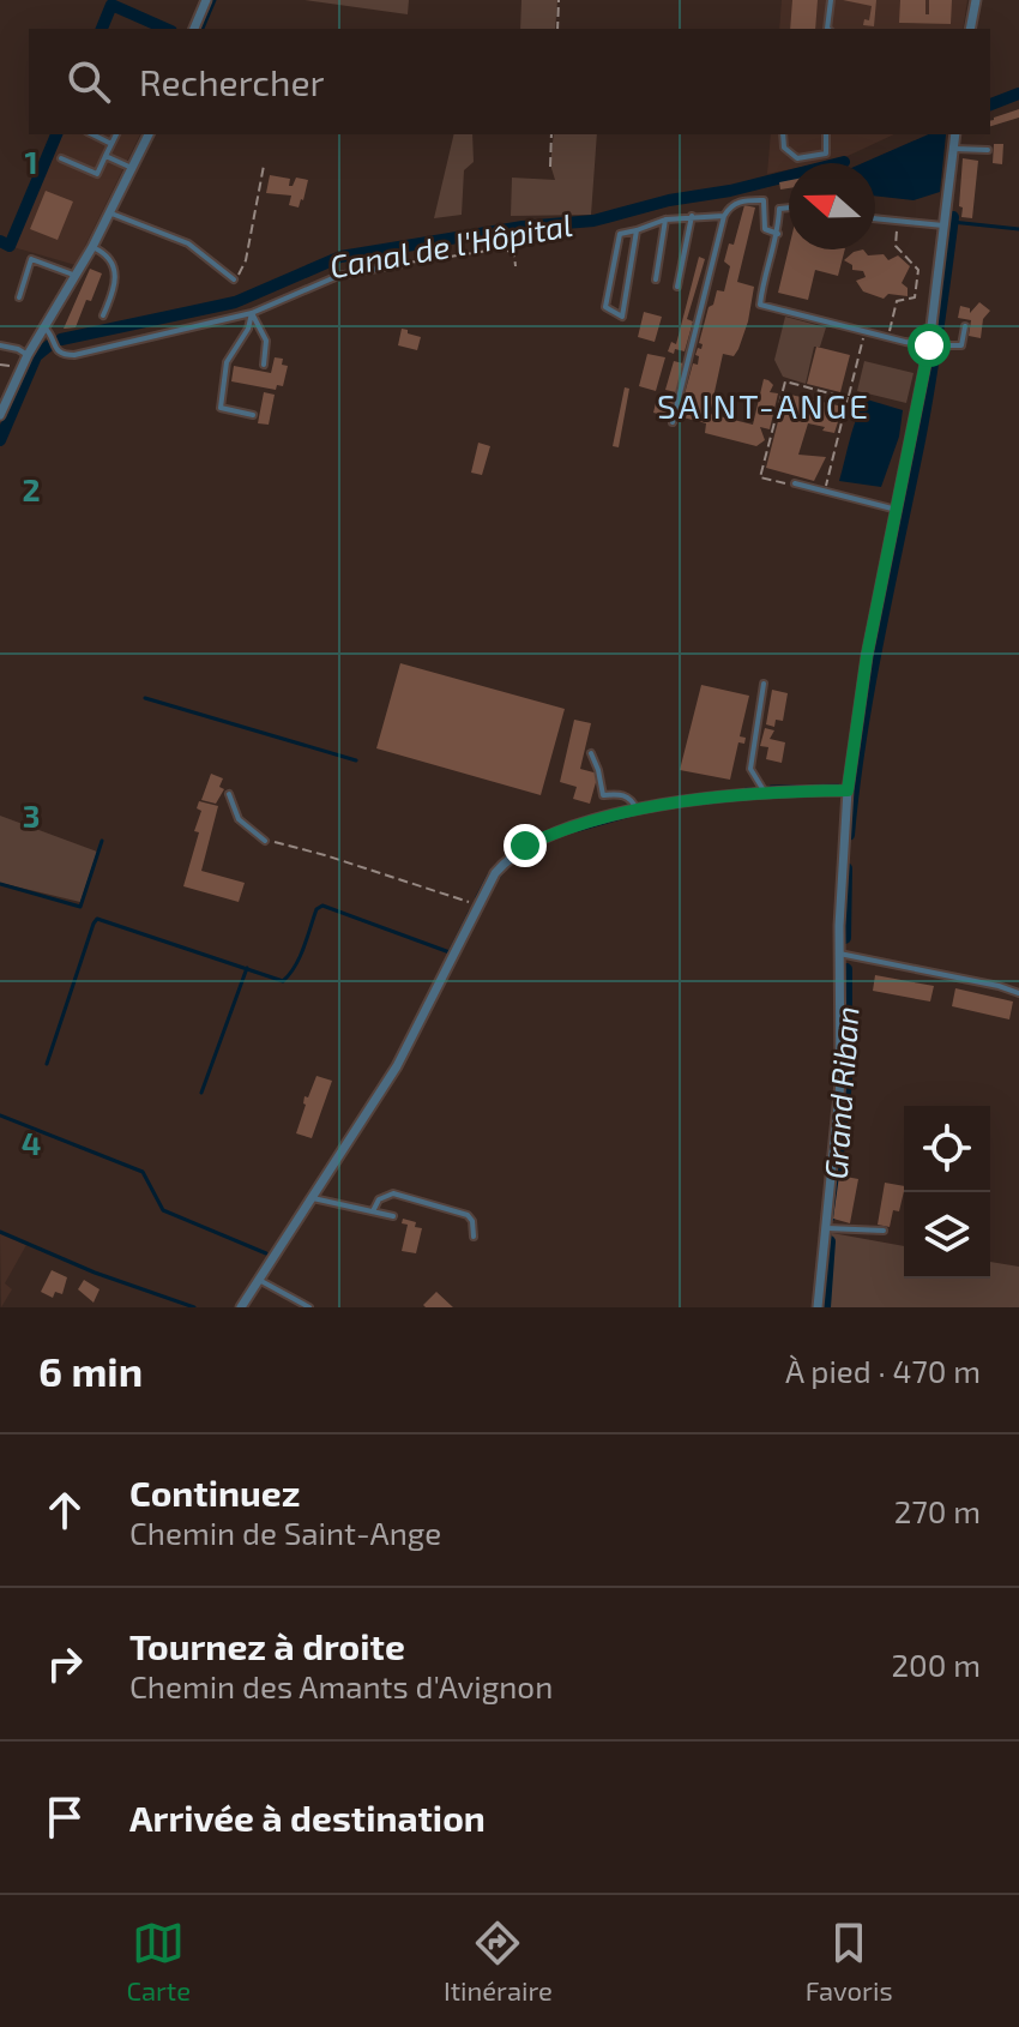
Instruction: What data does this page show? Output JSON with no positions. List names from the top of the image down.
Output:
{
  "districts": ["SAINT-ANGE"],
  "water": ["Canal de l'Hôpital", "Grand Riban"],
  "north": "left",
  "page": {
    "search": "Rechercher",
    "heading": ["6 min", "À pied · 470 m"],
    "list": [
      ["Continuez", "Chemin de Saint-Ange", "270 m"],
      ["Tournez à droite", "Chemin des Amants d'Avignon", "200 m"],
      "Arrivée à destination"
    ],
    "nav": ["Carte", "Itinéraire", "Favoris"]
  },
  "grid": {
    "rows": [
      "1",
      "2",
      "3",
      "4"
    ]
  }
}
